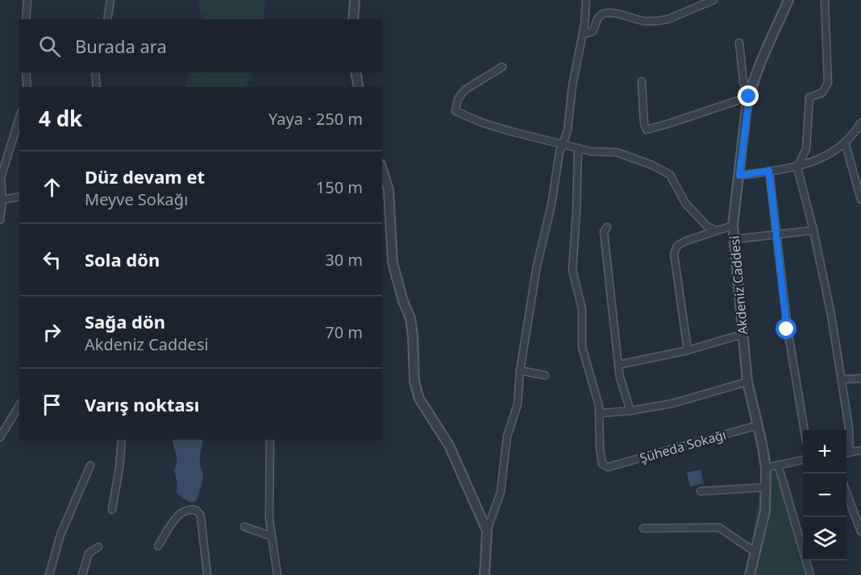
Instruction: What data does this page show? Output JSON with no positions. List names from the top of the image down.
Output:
{
  "streets": {
    "street": ["Akdeniz Caddesi", "Şüheda Sokağı"]
  },
  "crossings": [
    ["Akdeniz Caddesi", "Şüheda Sokağı"]
  ],
  "page": {
    "search": "Burada ara",
    "heading": ["4 dk", "Yaya · 250 m"],
    "list": [
      ["Düz devam et", "Meyve Sokağı", "150 m"],
      ["Sola dön", "30 m"],
      ["Sağa dön", "Akdeniz Caddesi", "70 m"],
      "Varış noktası"
    ],
    "map_buttons": ["+", "−"]
  }
}
